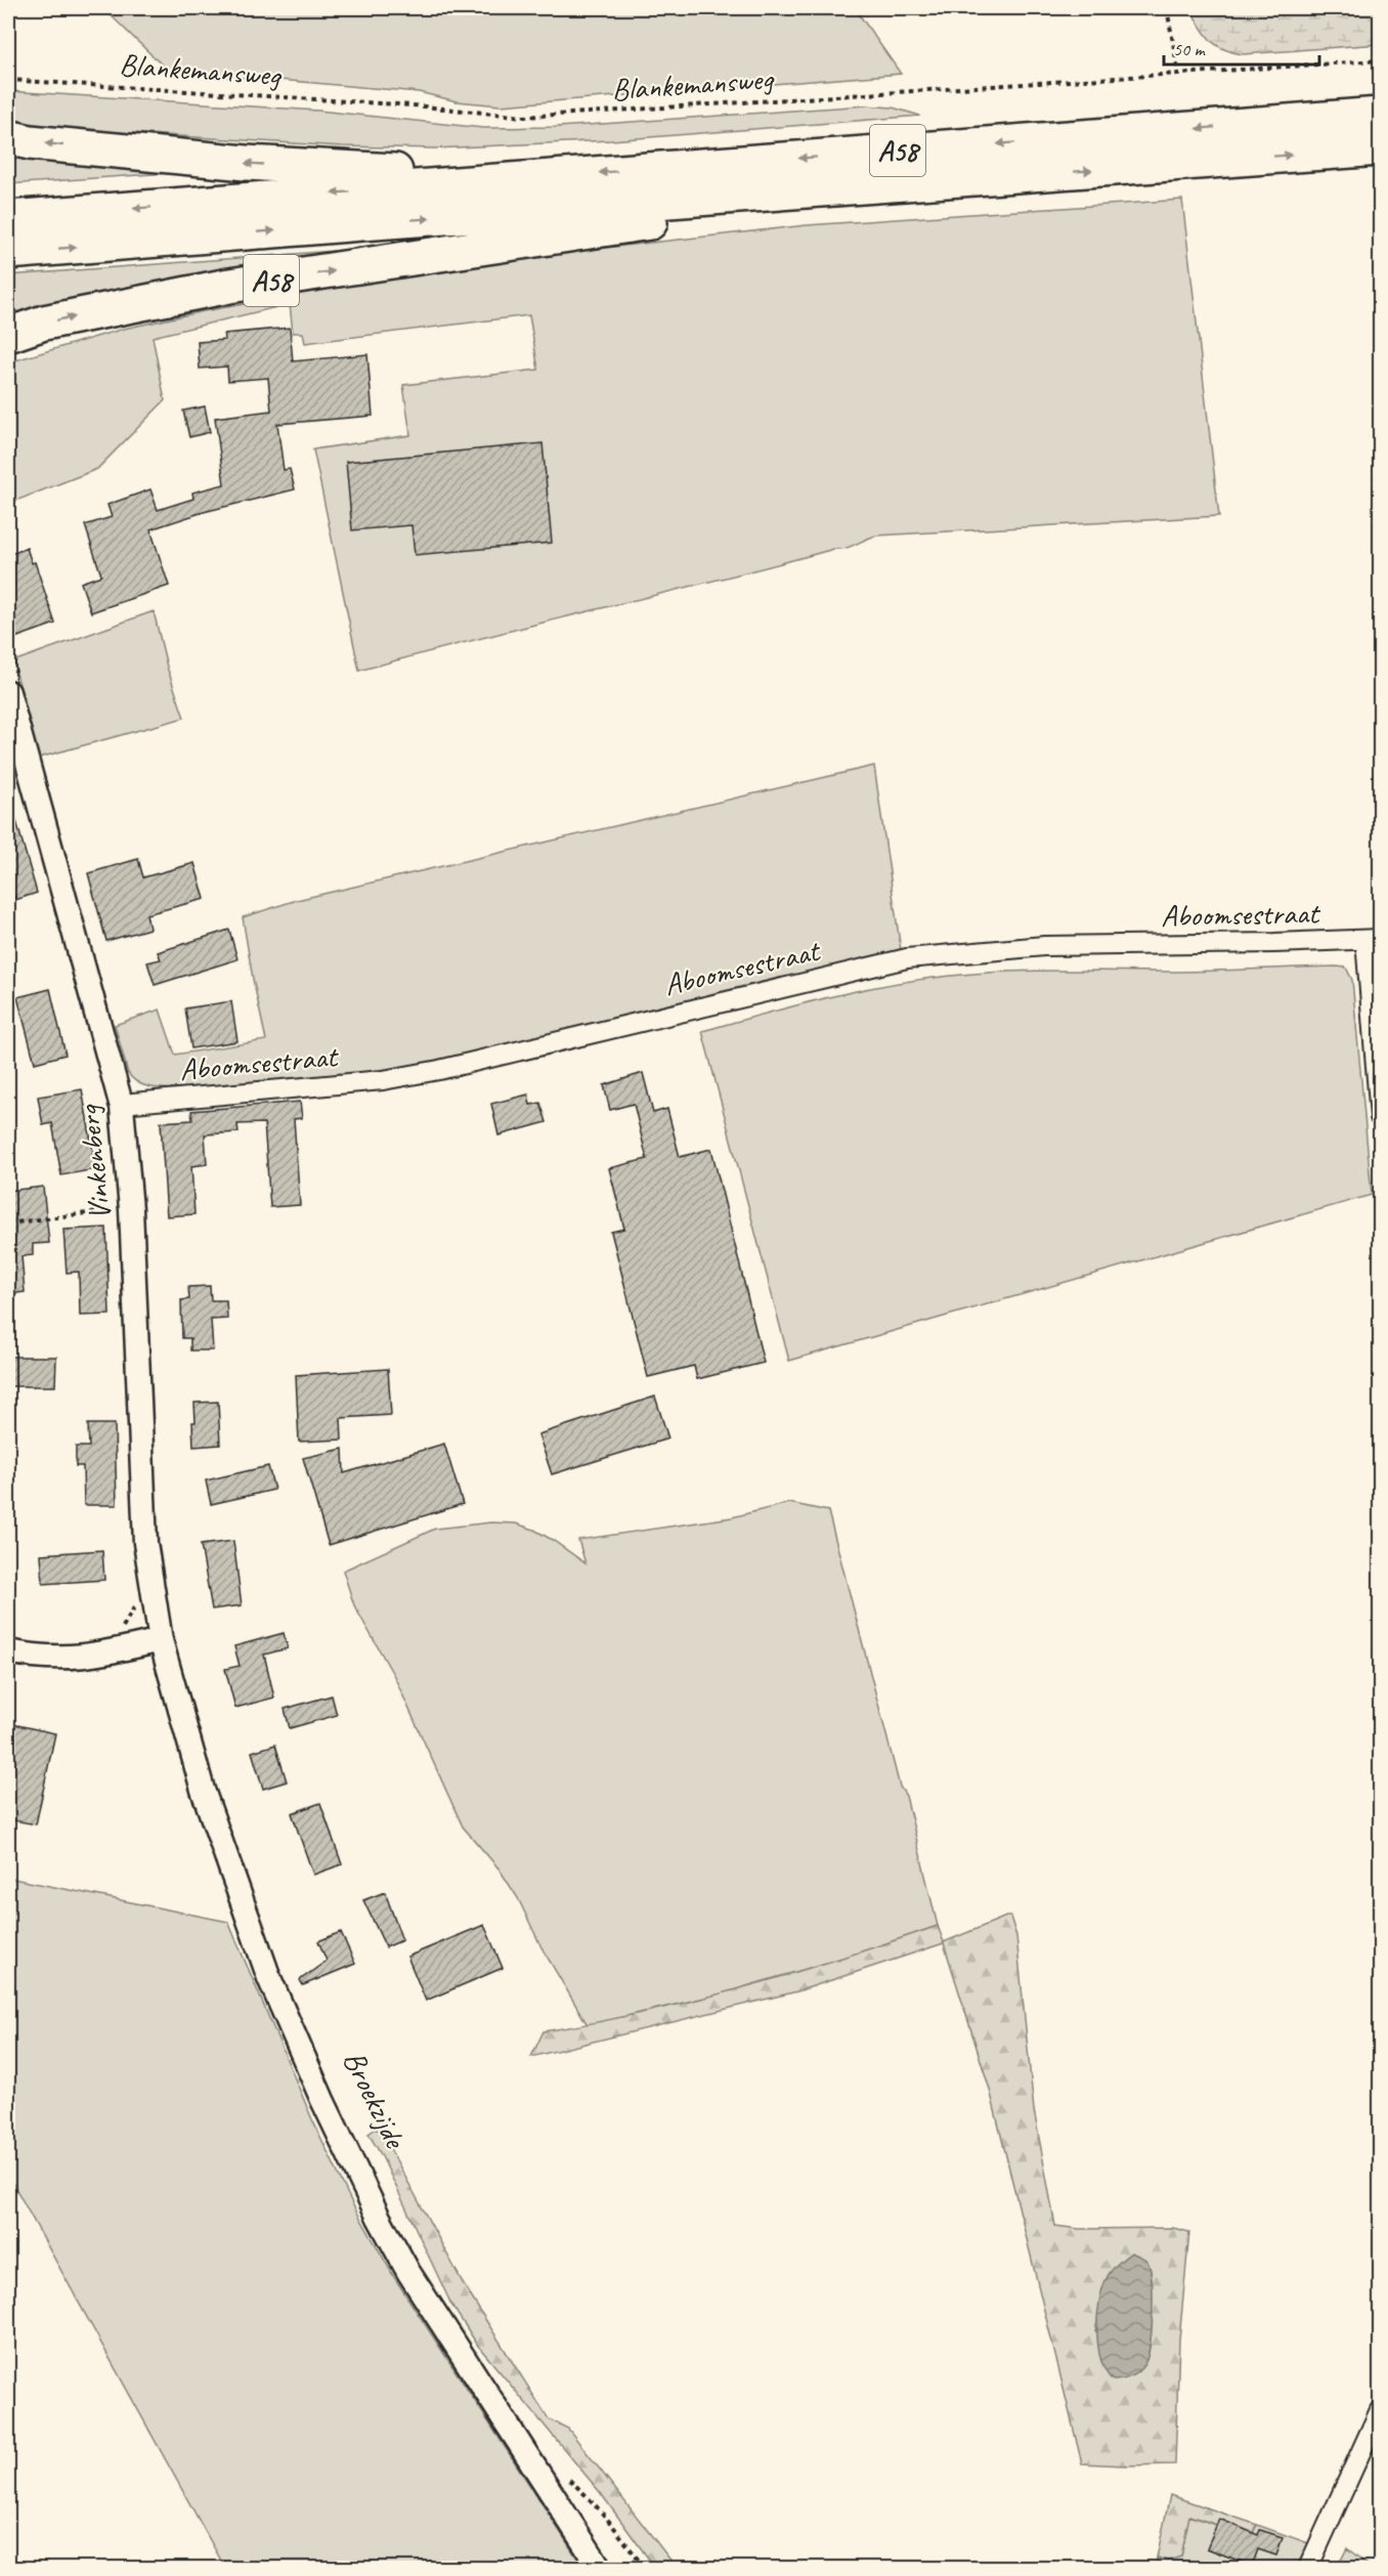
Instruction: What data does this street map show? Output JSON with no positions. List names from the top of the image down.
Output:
{
  "streets": {
    "highway": ["A58"],
    "street": ["Aboomsestraat", "Vinkenberg", "Broekzijde"],
    "path": ["Blankemansweg"]
  },
  "crossings": [
    ["Aboomsestraat", "Vinkenberg"],
    ["Vinkenberg", "Broekzijde"]
  ],
  "scale_bar": "50 m"
}
